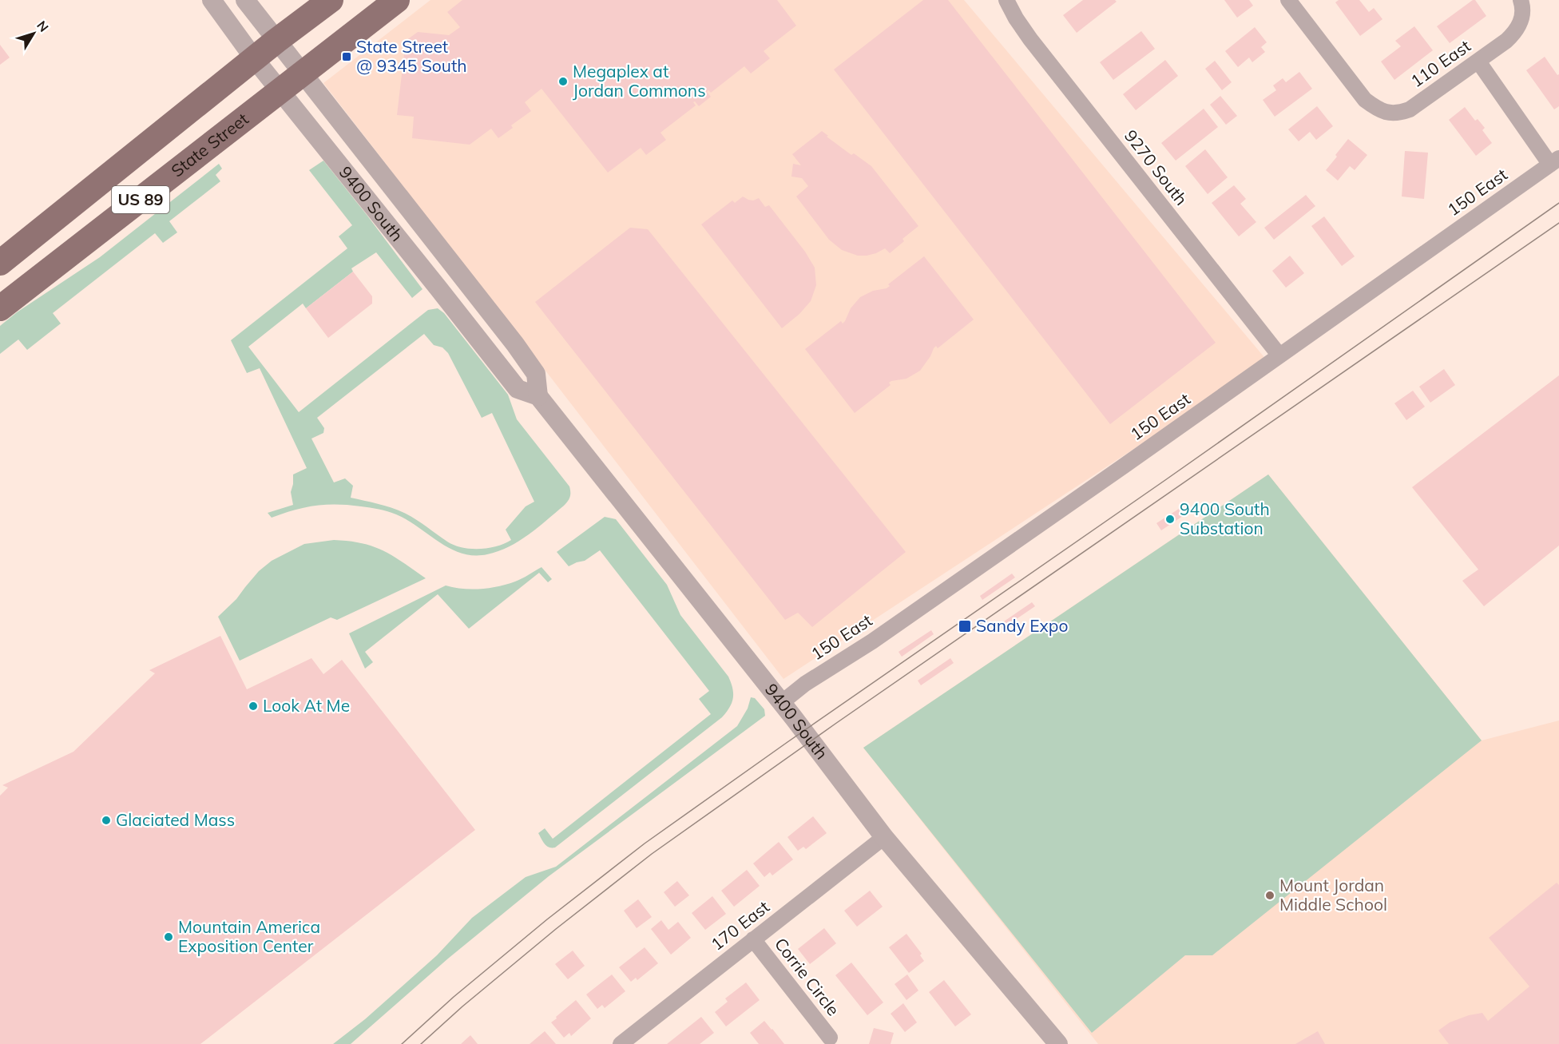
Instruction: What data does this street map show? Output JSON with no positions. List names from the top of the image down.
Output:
{
  "streets": {
    "main road": ["State Street", "US 89"],
    "street": [
      "110 East",
      "9270 South",
      "150 East",
      "9400 South",
      "170 East",
      "Corrie Circle"
    ]
  },
  "crossings": [
    ["State Street", "9400 South"],
    ["9270 South", "150 East"],
    ["150 East", "9400 South"],
    ["US 89", "9400 South"],
    ["9400 South", "170 East"],
    ["170 East", "Corrie Circle"]
  ],
  "places": {
    "transit": ["State Street @ 9345 South", "Sandy Expo"],
    "other": [
      "Megaplex at Jordan Commons",
      "9400 South Substation",
      "Look At Me",
      "Glaciated Mass",
      "Mount Jordan Middle School",
      "Mountain America Exposition Center"
    ]
  },
  "north": "top right"
}
